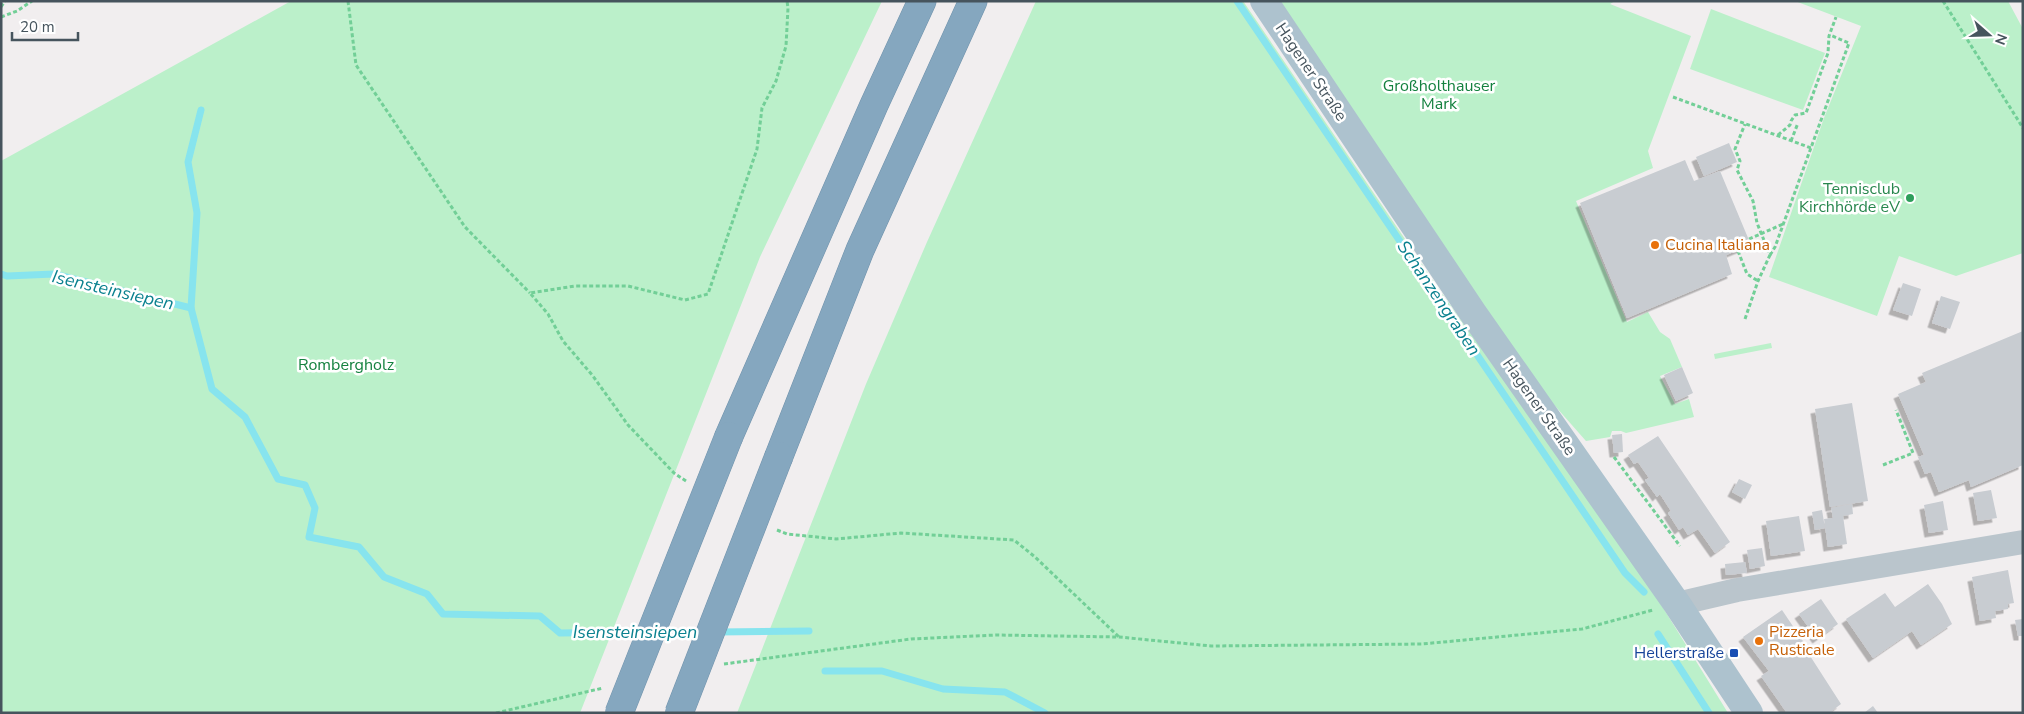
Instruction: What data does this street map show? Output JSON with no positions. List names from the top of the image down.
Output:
{
  "streets": {
    "main road": ["Hagener Straße"]
  },
  "water": ["Isensteinsiepen", "Schanzengraben"],
  "parks": ["Großholthauser Mark", "Rombergholz"],
  "places": {
    "other": ["Tennisclub Kirchhörde eV", "Cucina Italiana", "Pizzeria Rusticale"],
    "transit": ["Hellerstraße"]
  },
  "scale_bar": "20 m",
  "north": "right"
}
